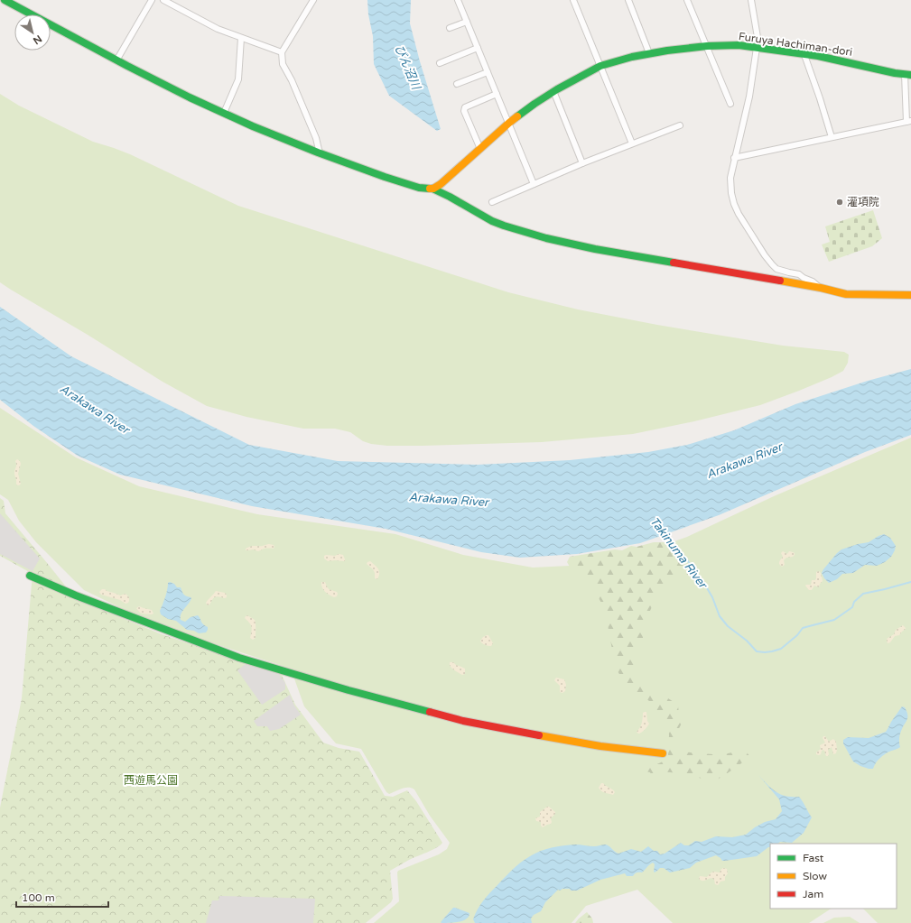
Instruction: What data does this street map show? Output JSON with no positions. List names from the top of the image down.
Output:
{
  "streets": {
    "street": ["Furuya Hachiman-dori"]
  },
  "water": ["びん沼川", "Arakawa River", "Takinuma River"],
  "parks": ["西遊馬公園"],
  "places": ["灌項院"],
  "legend": ["Fast", "Slow", "Jam"],
  "scale_bar": "100 m",
  "north": "bottom right"
}
